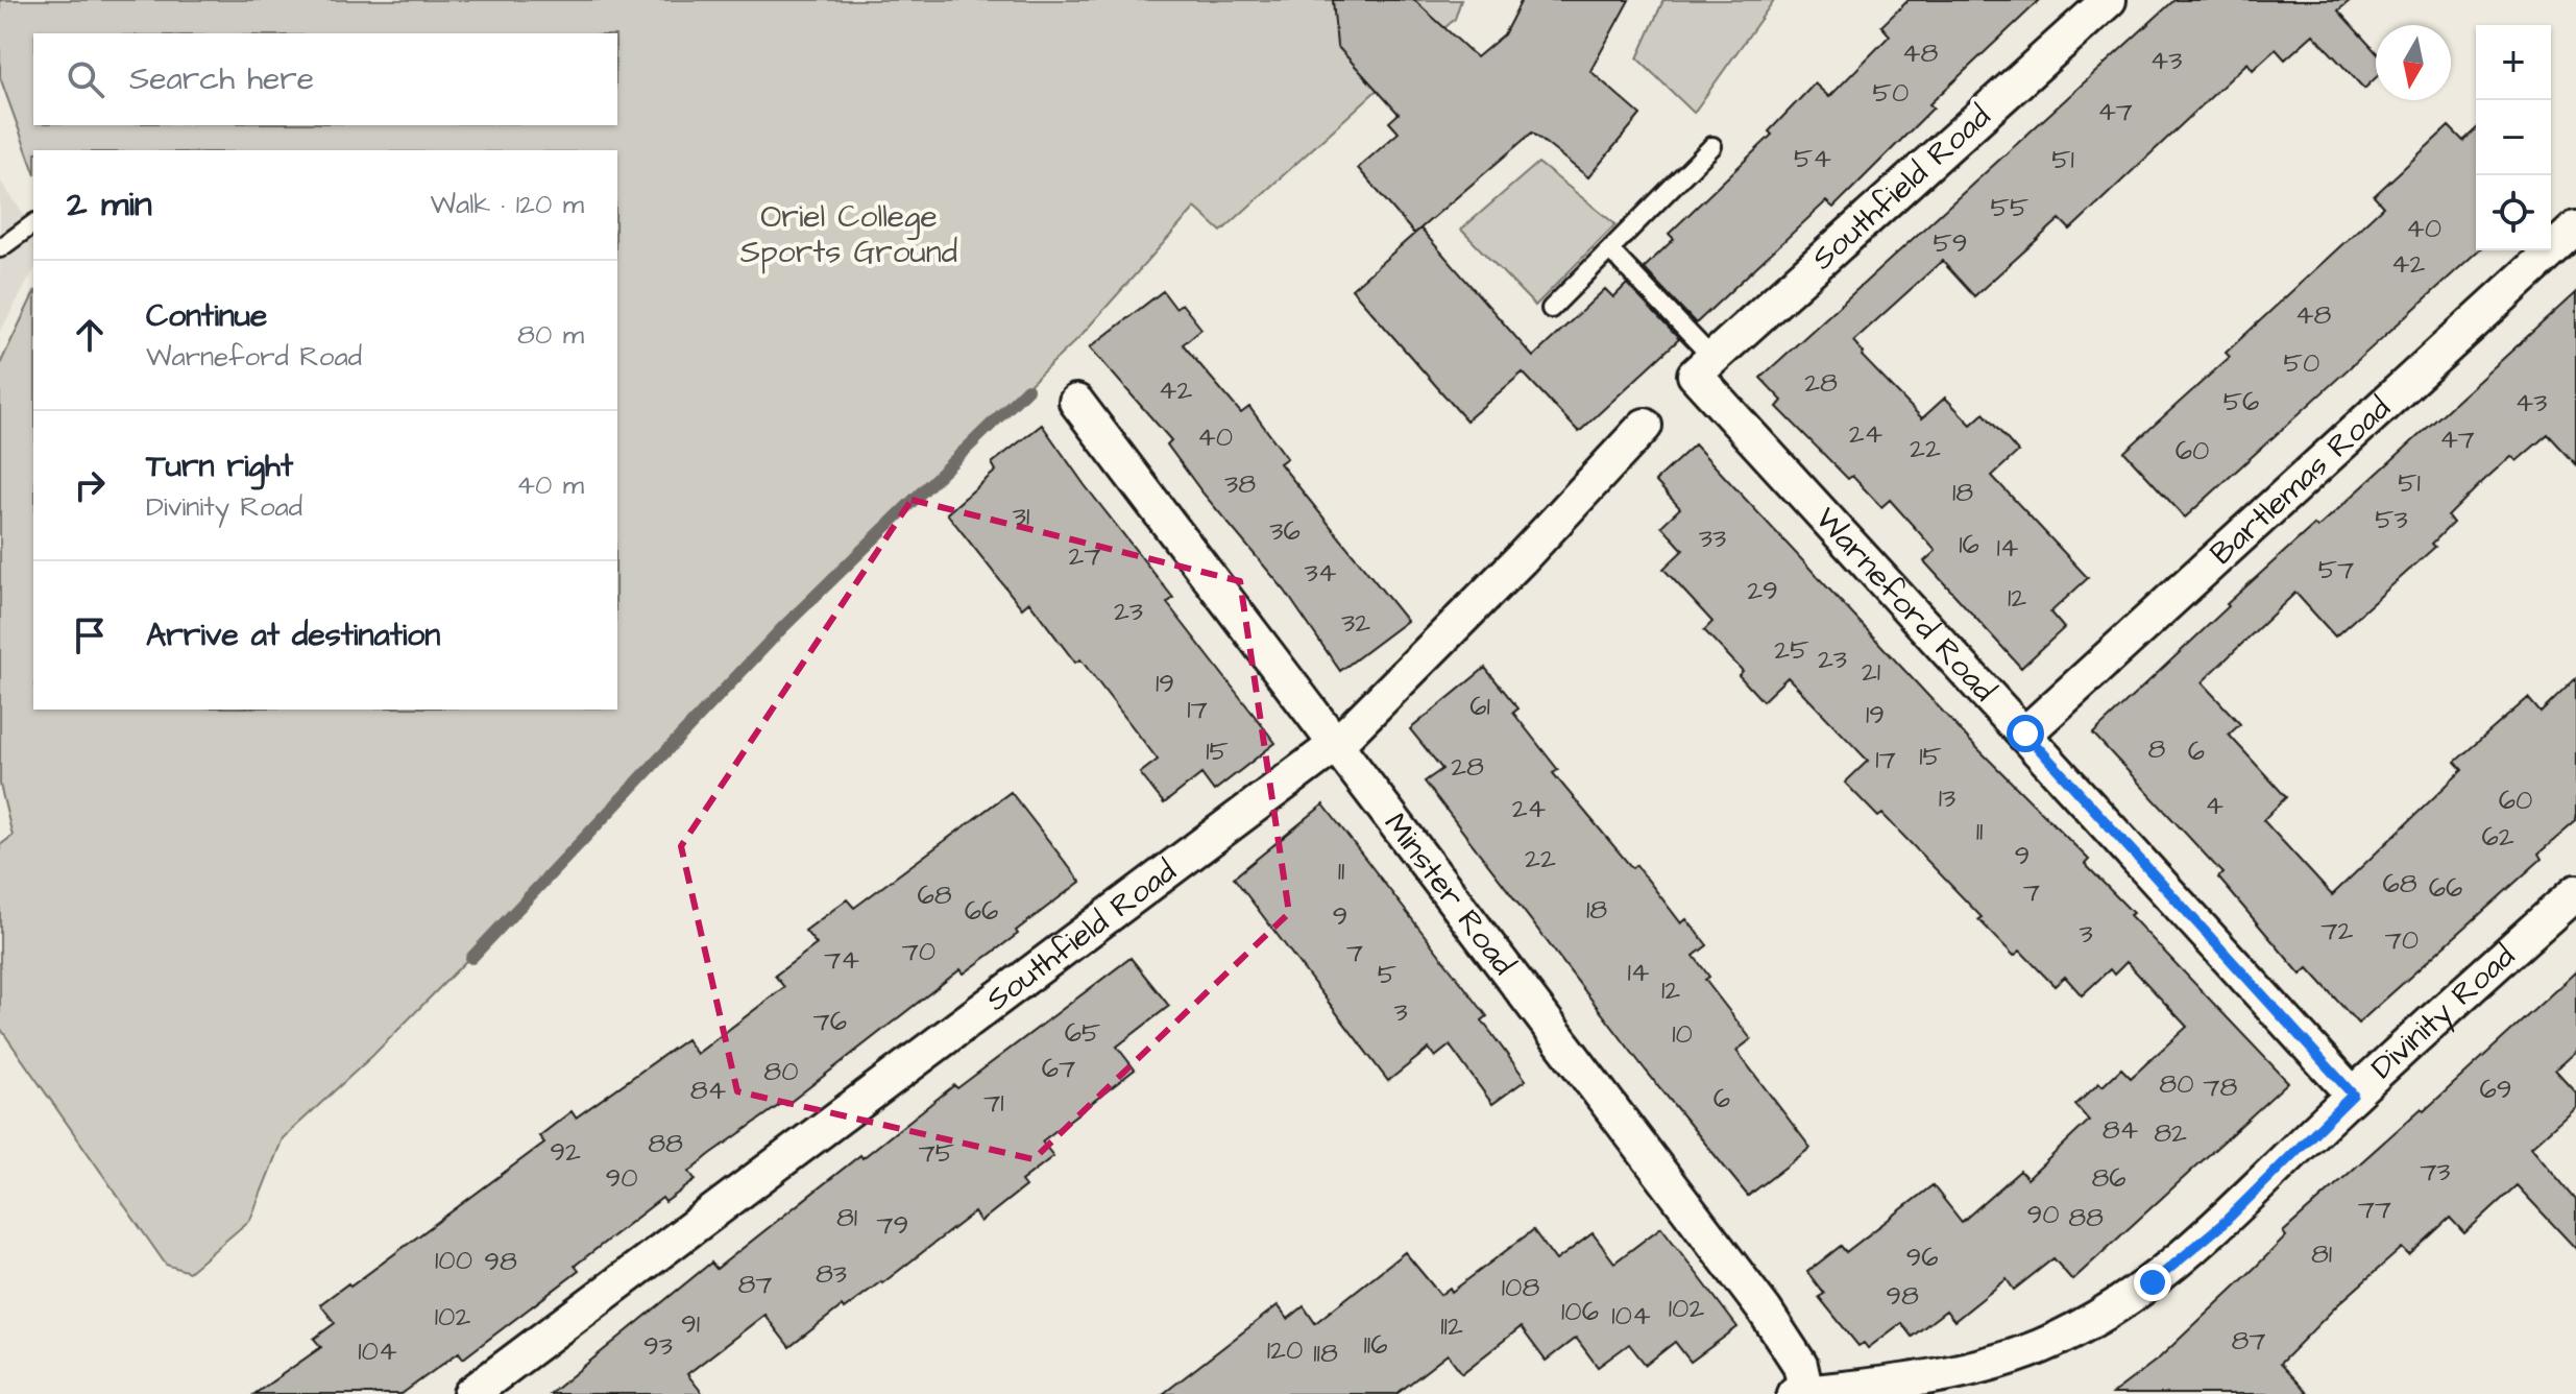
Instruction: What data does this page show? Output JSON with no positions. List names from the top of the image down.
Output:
{
  "streets": {
    "street": [
      "Southfield Road",
      "Bartlemas Road",
      "Warneford Road",
      "Minster Road",
      "Divinity Road"
    ]
  },
  "crossings": [
    ["Southfield Road", "Warneford Road"],
    ["Southfield Road", "Minster Road"],
    ["Bartlemas Road", "Warneford Road"],
    ["Warneford Road", "Divinity Road"],
    ["Minster Road", "Divinity Road"]
  ],
  "parks": ["Oriel College Sports Ground"],
  "house_numbers": [
    "48",
    "43",
    "50",
    "47",
    "54",
    "51",
    "55",
    "40",
    "59",
    "42",
    "48",
    "50",
    "28",
    "42",
    "56",
    "43",
    "24",
    "40",
    "47",
    "22",
    "60",
    "51",
    "38",
    "18",
    "31",
    "53",
    "36",
    "33",
    "16",
    "14",
    "27",
    "57",
    "34",
    "29",
    "12",
    "23",
    "32",
    "25",
    "23",
    "21",
    "19",
    "61",
    "17",
    "19",
    "8",
    "15",
    "6",
    "15",
    "17",
    "28",
    "13",
    "60",
    "4",
    "24",
    "11",
    "62",
    "9",
    "22",
    "11",
    "68",
    "66",
    "7",
    "68",
    "18",
    "66",
    "9",
    "72",
    "3",
    "70",
    "70",
    "7",
    "74",
    "14",
    "5",
    "12",
    "3",
    "76",
    "65",
    "10",
    "67",
    "80",
    "80",
    "78",
    "69",
    "84",
    "6",
    "71",
    "84",
    "82",
    "88",
    "92",
    "75",
    "73",
    "90",
    "86",
    "77",
    "90",
    "81",
    "88",
    "79",
    "81",
    "96",
    "100",
    "98",
    "83",
    "87",
    "108",
    "98",
    "102",
    "106",
    "104",
    "102",
    "91",
    "112",
    "87",
    "116",
    "93",
    "120",
    "104",
    "118"
  ],
  "north": "bottom",
  "page": {
    "map_buttons": ["+", "−"],
    "search": "Search here",
    "heading": ["2 min", "Walk · 120 m"],
    "list": [
      ["Continue", "Warneford Road", "80 m"],
      ["Turn right", "Divinity Road", "40 m"],
      "Arrive at destination"
    ]
  }
}
